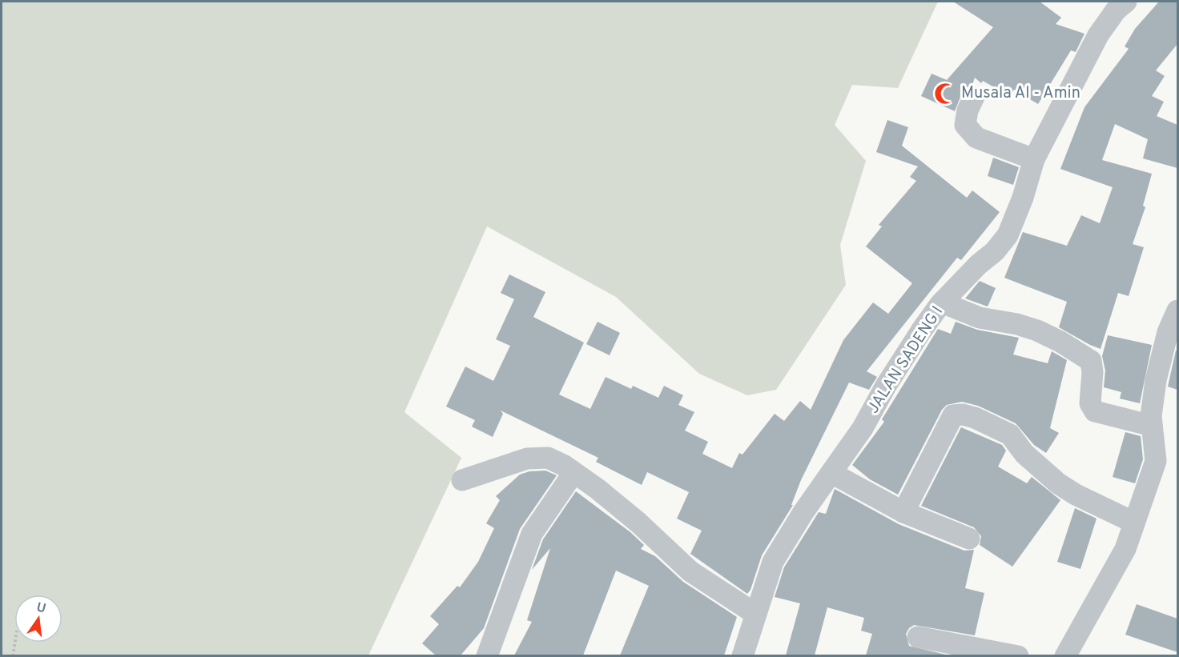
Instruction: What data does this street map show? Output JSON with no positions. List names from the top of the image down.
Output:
{
  "streets": {
    "street": ["JALAN SADENG I"]
  },
  "places": {
    "mosque": ["Musala Al - Amin"]
  },
  "north": "top"
}
